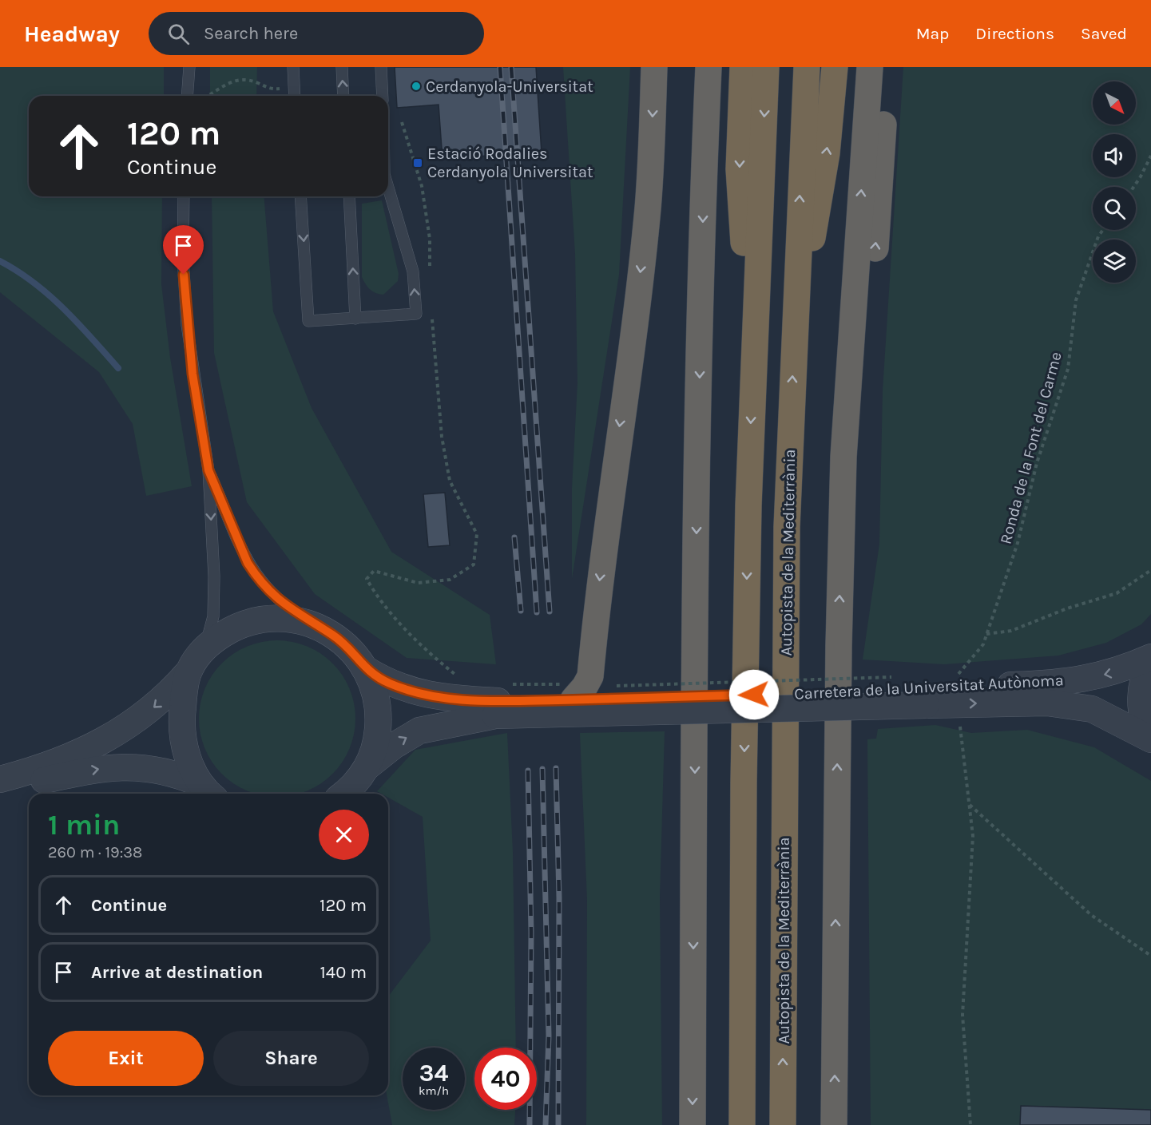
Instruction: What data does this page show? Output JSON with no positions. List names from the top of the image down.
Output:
{
  "streets": {
    "highway": ["Autopista de la Mediterrània"],
    "street": ["Carretera de la Universitat Autònoma"],
    "path": ["Ronda de la Font del Carme"]
  },
  "places": {
    "other": ["Cerdanyola-Universitat"],
    "transit": ["Estació Rodalies Cerdanyola Universitat"]
  },
  "north": "bottom right",
  "page": {
    "header": "Headway",
    "search": "Search here",
    "nav": ["Map", "Directions", "Saved"],
    "turn": ["120 m", "Continue"],
    "heading": ["1 min", "260 m · 19:38"],
    "list": [
      {
        "name": "Continue",
        "value": "120 m"
      },
      {
        "name": "Arrive at destination",
        "value": "140 m"
      }
    ],
    "buttons": ["Exit", "Share"],
    "speed": "34 km/h",
    "limit": "40"
  }
}
